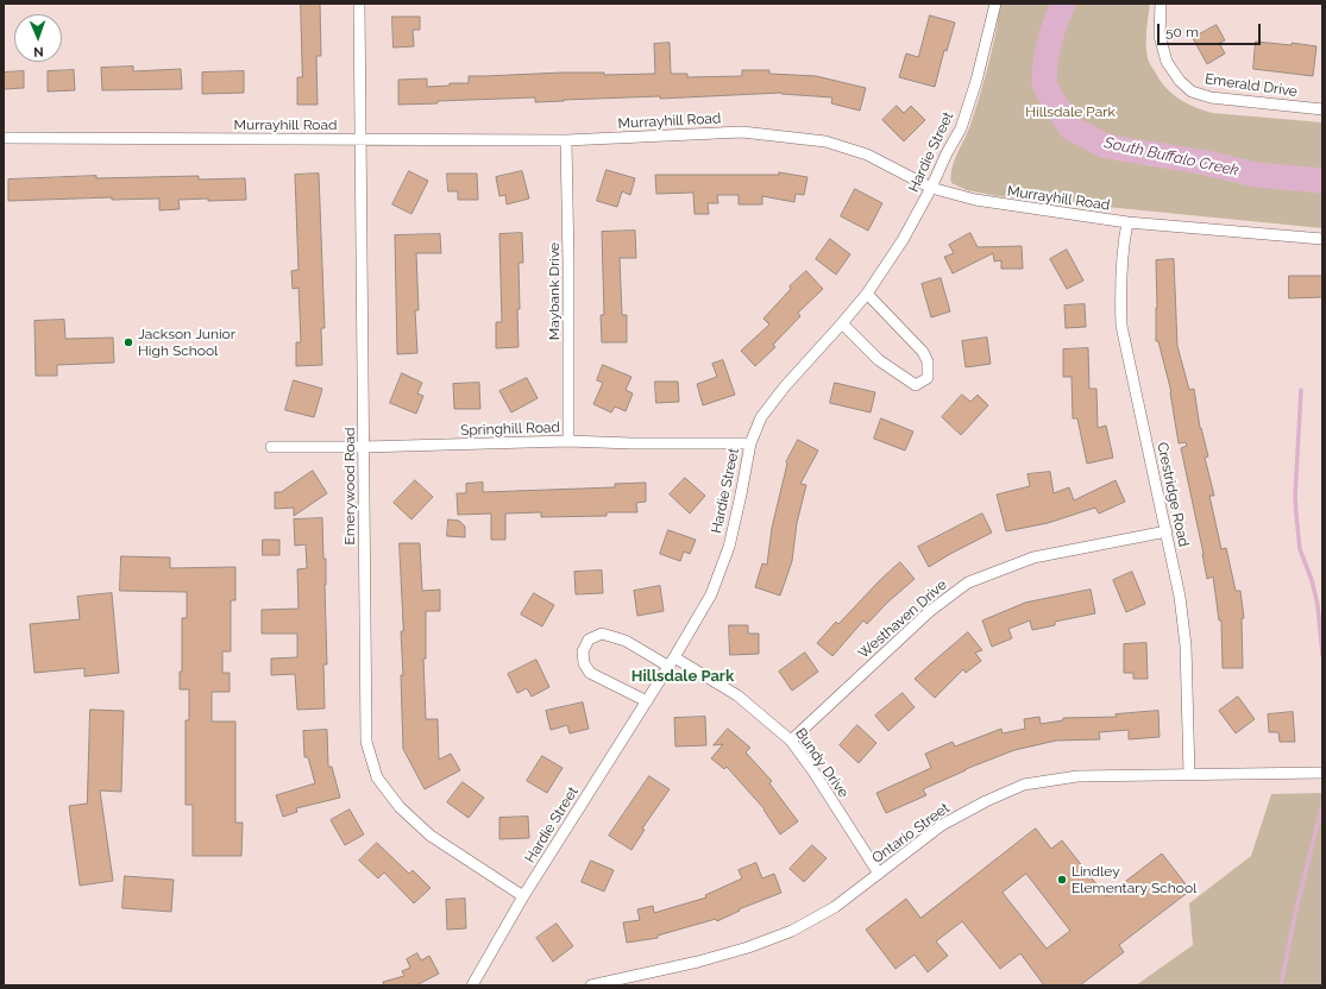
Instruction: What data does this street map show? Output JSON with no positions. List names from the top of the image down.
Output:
{
  "streets": {
    "street": [
      "Emerald Drive",
      "Murrayhill Road",
      "Hardie Street",
      "Maybank Drive",
      "Springhill Road",
      "Emerywood Road",
      "Crestridge Road",
      "Westhaven Drive",
      "Bundy Drive",
      "Ontario Street"
    ]
  },
  "crossings": [
    ["Murrayhill Road", "Hardie Street"],
    ["Murrayhill Road", "Maybank Drive"],
    ["Murrayhill Road", "Emerywood Road"],
    ["Murrayhill Road", "Crestridge Road"],
    ["Hardie Street", "Springhill Road"],
    ["Hardie Street", "Emerywood Road"],
    ["Hardie Street", "Bundy Drive"],
    ["Maybank Drive", "Springhill Road"],
    ["Springhill Road", "Emerywood Road"],
    ["Crestridge Road", "Westhaven Drive"],
    ["Crestridge Road", "Ontario Street"],
    ["Westhaven Drive", "Bundy Drive"],
    ["Bundy Drive", "Ontario Street"]
  ],
  "districts": ["Hillsdale Park"],
  "water": ["South Buffalo Creek"],
  "parks": ["Hillsdale Park"],
  "places": ["Jackson Junior High School", "Lindley Elementary School"],
  "scale_bar": "50 m",
  "north": "bottom"
}
